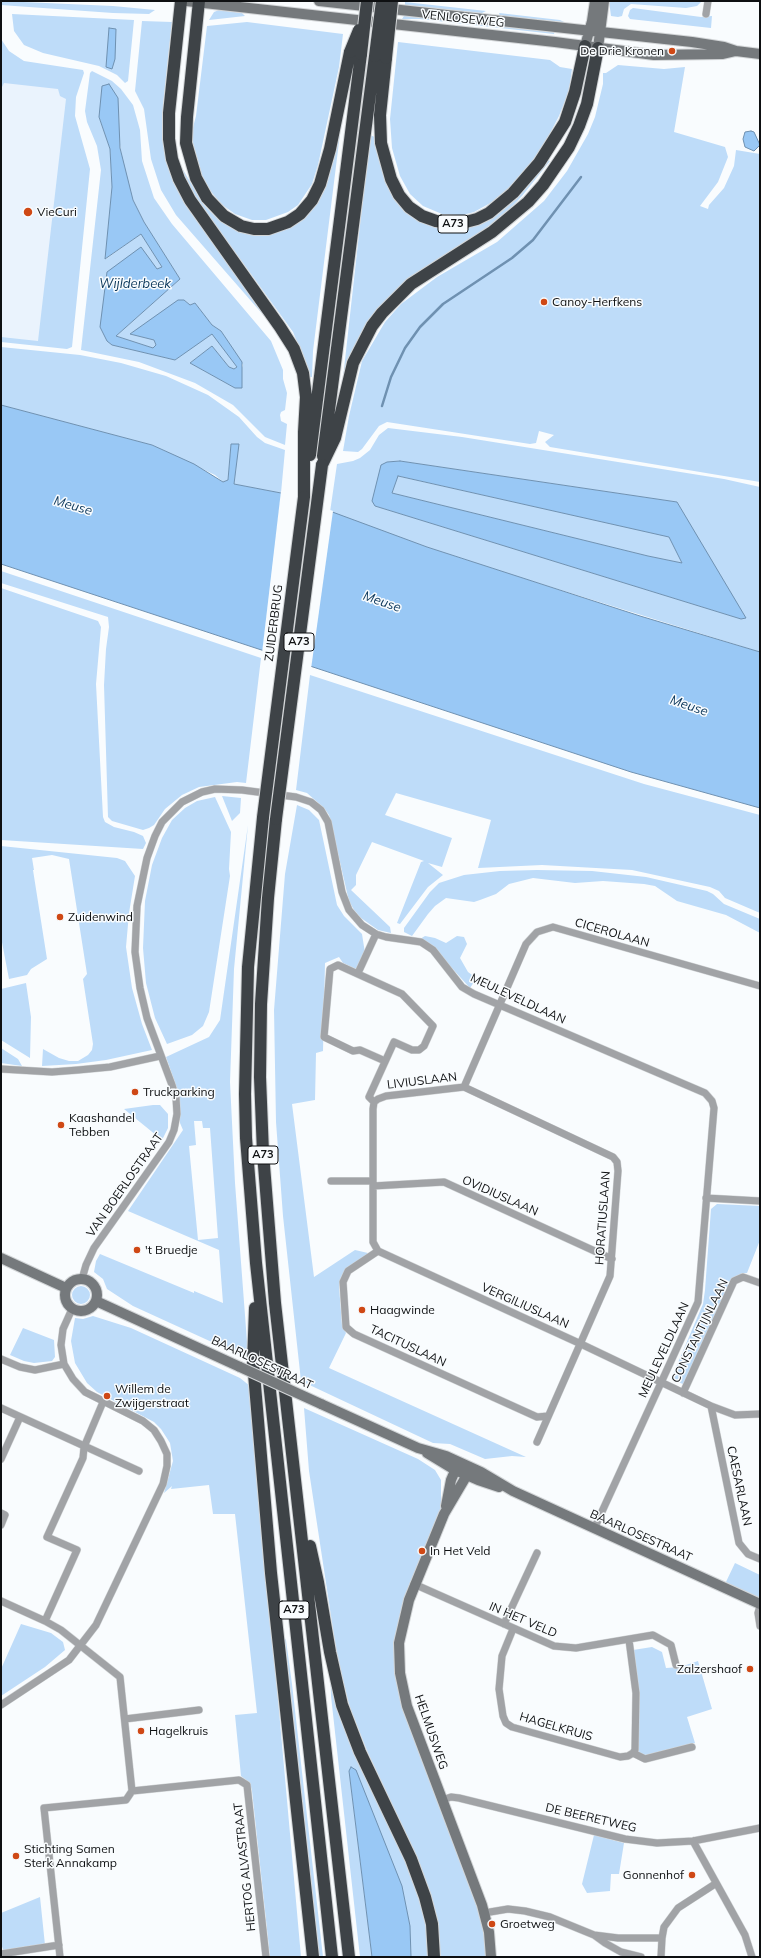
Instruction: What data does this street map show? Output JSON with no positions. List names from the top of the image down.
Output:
{
  "streets": {
    "highway": ["A73", "ZUIDERBRUG"],
    "street": [
      "VENLOSEWEG",
      "CICEROLAAN",
      "MEULEVELDLAAN",
      "LIVIUSLAAN",
      "VAN BOERLOSTRAAT",
      "OVIDIUSLAAN",
      "HORATIUSLAAN",
      "VERGILIUSLAAN",
      "CONSTANTIJNLAAN",
      "TACITUSLAAN",
      "BAARLOSESTRAAT",
      "CAESARLAAN",
      "IN HET VELD",
      "HAGELKRUIS",
      "HELMUSWEG",
      "DE BEERETWEG",
      "HERTOG ALVASTRAAT"
    ]
  },
  "crossings": [
    ["VENLOSEWEG", "A73"],
    ["A73", "ZUIDERBRUG"],
    ["CICEROLAAN", "MEULEVELDLAAN"],
    ["CICEROLAAN", "LIVIUSLAAN"],
    ["MEULEVELDLAAN", "LIVIUSLAAN"],
    ["MEULEVELDLAAN", "VAN BOERLOSTRAAT"],
    ["MEULEVELDLAAN", "VERGILIUSLAAN"],
    ["MEULEVELDLAAN", "BAARLOSESTRAAT"],
    ["LIVIUSLAAN", "OVIDIUSLAAN"],
    ["LIVIUSLAAN", "HORATIUSLAAN"],
    ["LIVIUSLAAN", "VERGILIUSLAAN"],
    ["LIVIUSLAAN", "TACITUSLAAN"],
    ["VAN BOERLOSTRAAT", "BAARLOSESTRAAT"],
    ["OVIDIUSLAAN", "HORATIUSLAAN"],
    ["HORATIUSLAAN", "VERGILIUSLAAN"],
    ["VERGILIUSLAAN", "CONSTANTIJNLAAN"],
    ["VERGILIUSLAAN", "TACITUSLAAN"],
    ["VERGILIUSLAAN", "CAESARLAAN"],
    ["BAARLOSESTRAAT", "HELMUSWEG"],
    ["IN HET VELD", "HAGELKRUIS"],
    ["IN HET VELD", "HELMUSWEG"],
    ["HELMUSWEG", "DE BEERETWEG"]
  ],
  "water": ["Wijlderbeek", "Meuse"],
  "places": [
    "De Drie Kronen",
    "VieCuri",
    "Canoy-Herfkens",
    "Zuidenwind",
    "Truckparking",
    "Kaashandel Tebben",
    "'t Bruedje",
    "Haagwinde",
    "Willem de Zwijgerstraat",
    "In Het Veld",
    "Zalzershaof",
    "Hagelkruis",
    "Stichting Samen Sterk Annakamp",
    "Gonnenhof",
    "Groetweg"
  ]
}
